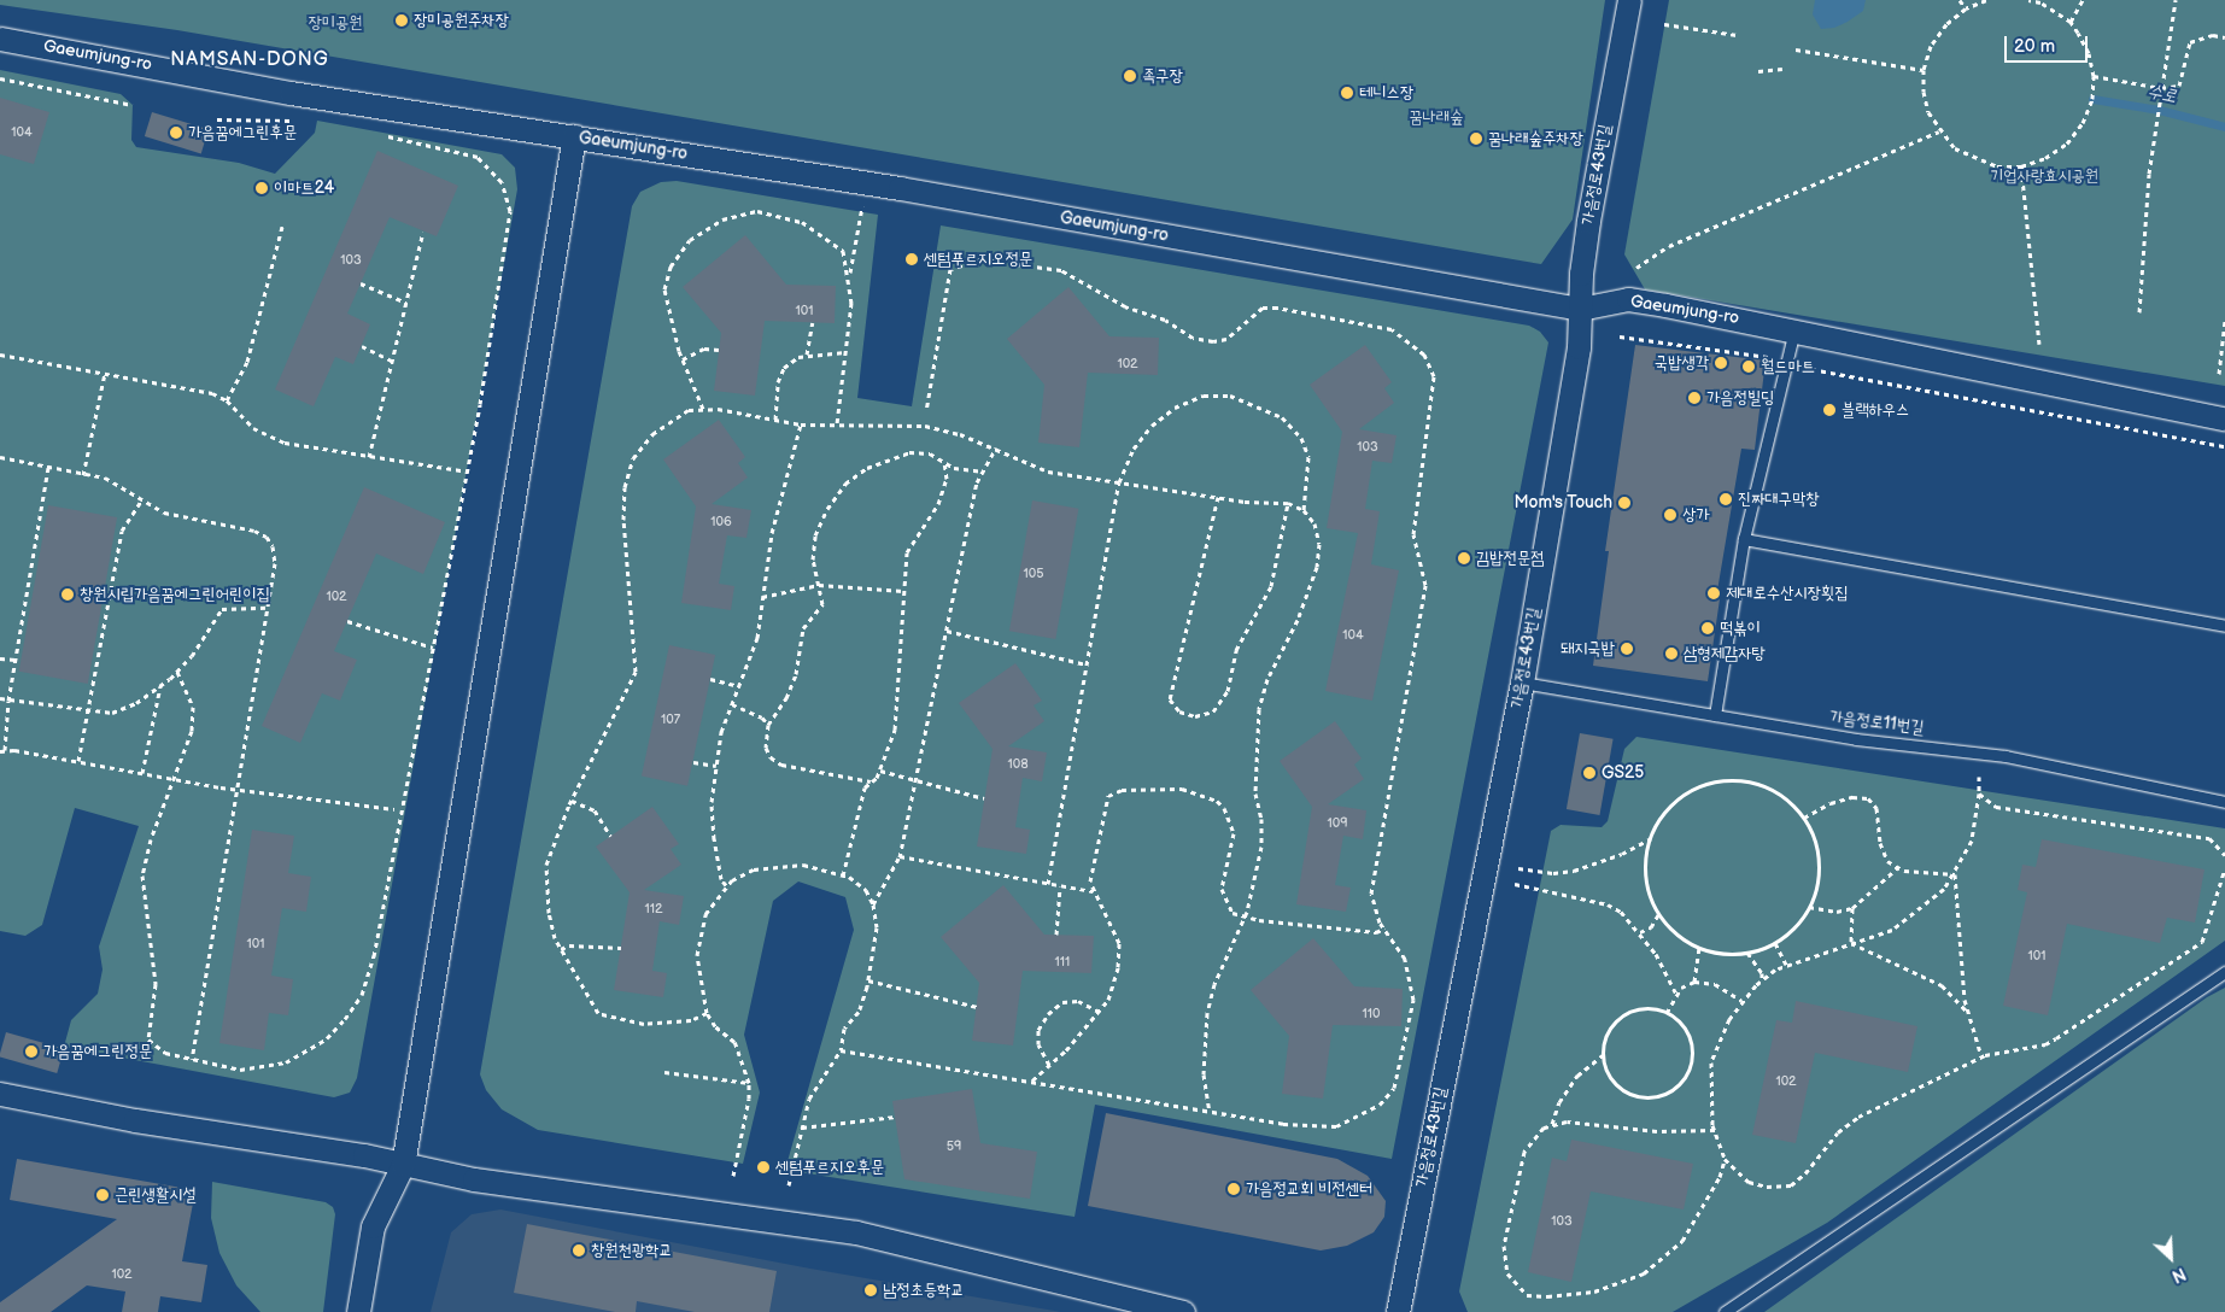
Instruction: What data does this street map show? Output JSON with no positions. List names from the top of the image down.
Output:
{
  "streets": {
    "street": ["Gaeumjung-ro", "가음정로43번길"],
    "lane": ["가음정로11번길"]
  },
  "crossings": [
    ["Gaeumjung-ro", "가음정로43번길"],
    ["가음정로43번길", "가음정로11번길"]
  ],
  "districts": ["NAMSAN-DONG"],
  "water": ["수로"],
  "parks": ["장미공원", "꿈나래숲", "기업사랑효시공원"],
  "places": [
    "장미공원주차장",
    "족구장",
    "테니스장",
    "가음꿈에그린후문",
    "꿈나래숲주차장",
    "이마트24",
    "센텀푸르지오정문",
    "국밥생각",
    "월드마트",
    "가음정빌딩",
    "블랙하우스",
    "진짜대구막창",
    "Mom's Touch",
    "상가",
    "김밥전문점",
    "제대로수산시장횟집",
    "창원시립가음꿈에그린어린이집",
    "떡볶이",
    "돼지국밥",
    "삼형제감자탕",
    "GS25",
    "가음꿈에그린정문",
    "센텀푸르지오후문",
    "가음정교회 비전센터",
    "근린생활시설",
    "창원천광학교",
    "남정초등학교"
  ],
  "house_numbers": [
    "104",
    "103",
    "101",
    "102",
    "103",
    "106",
    "105",
    "102",
    "104",
    "107",
    "108",
    "109",
    "112",
    "101",
    "101",
    "111",
    "110",
    "102",
    "59",
    "103",
    "102"
  ],
  "scale_bar": "20 m",
  "north": "bottom right"
}
